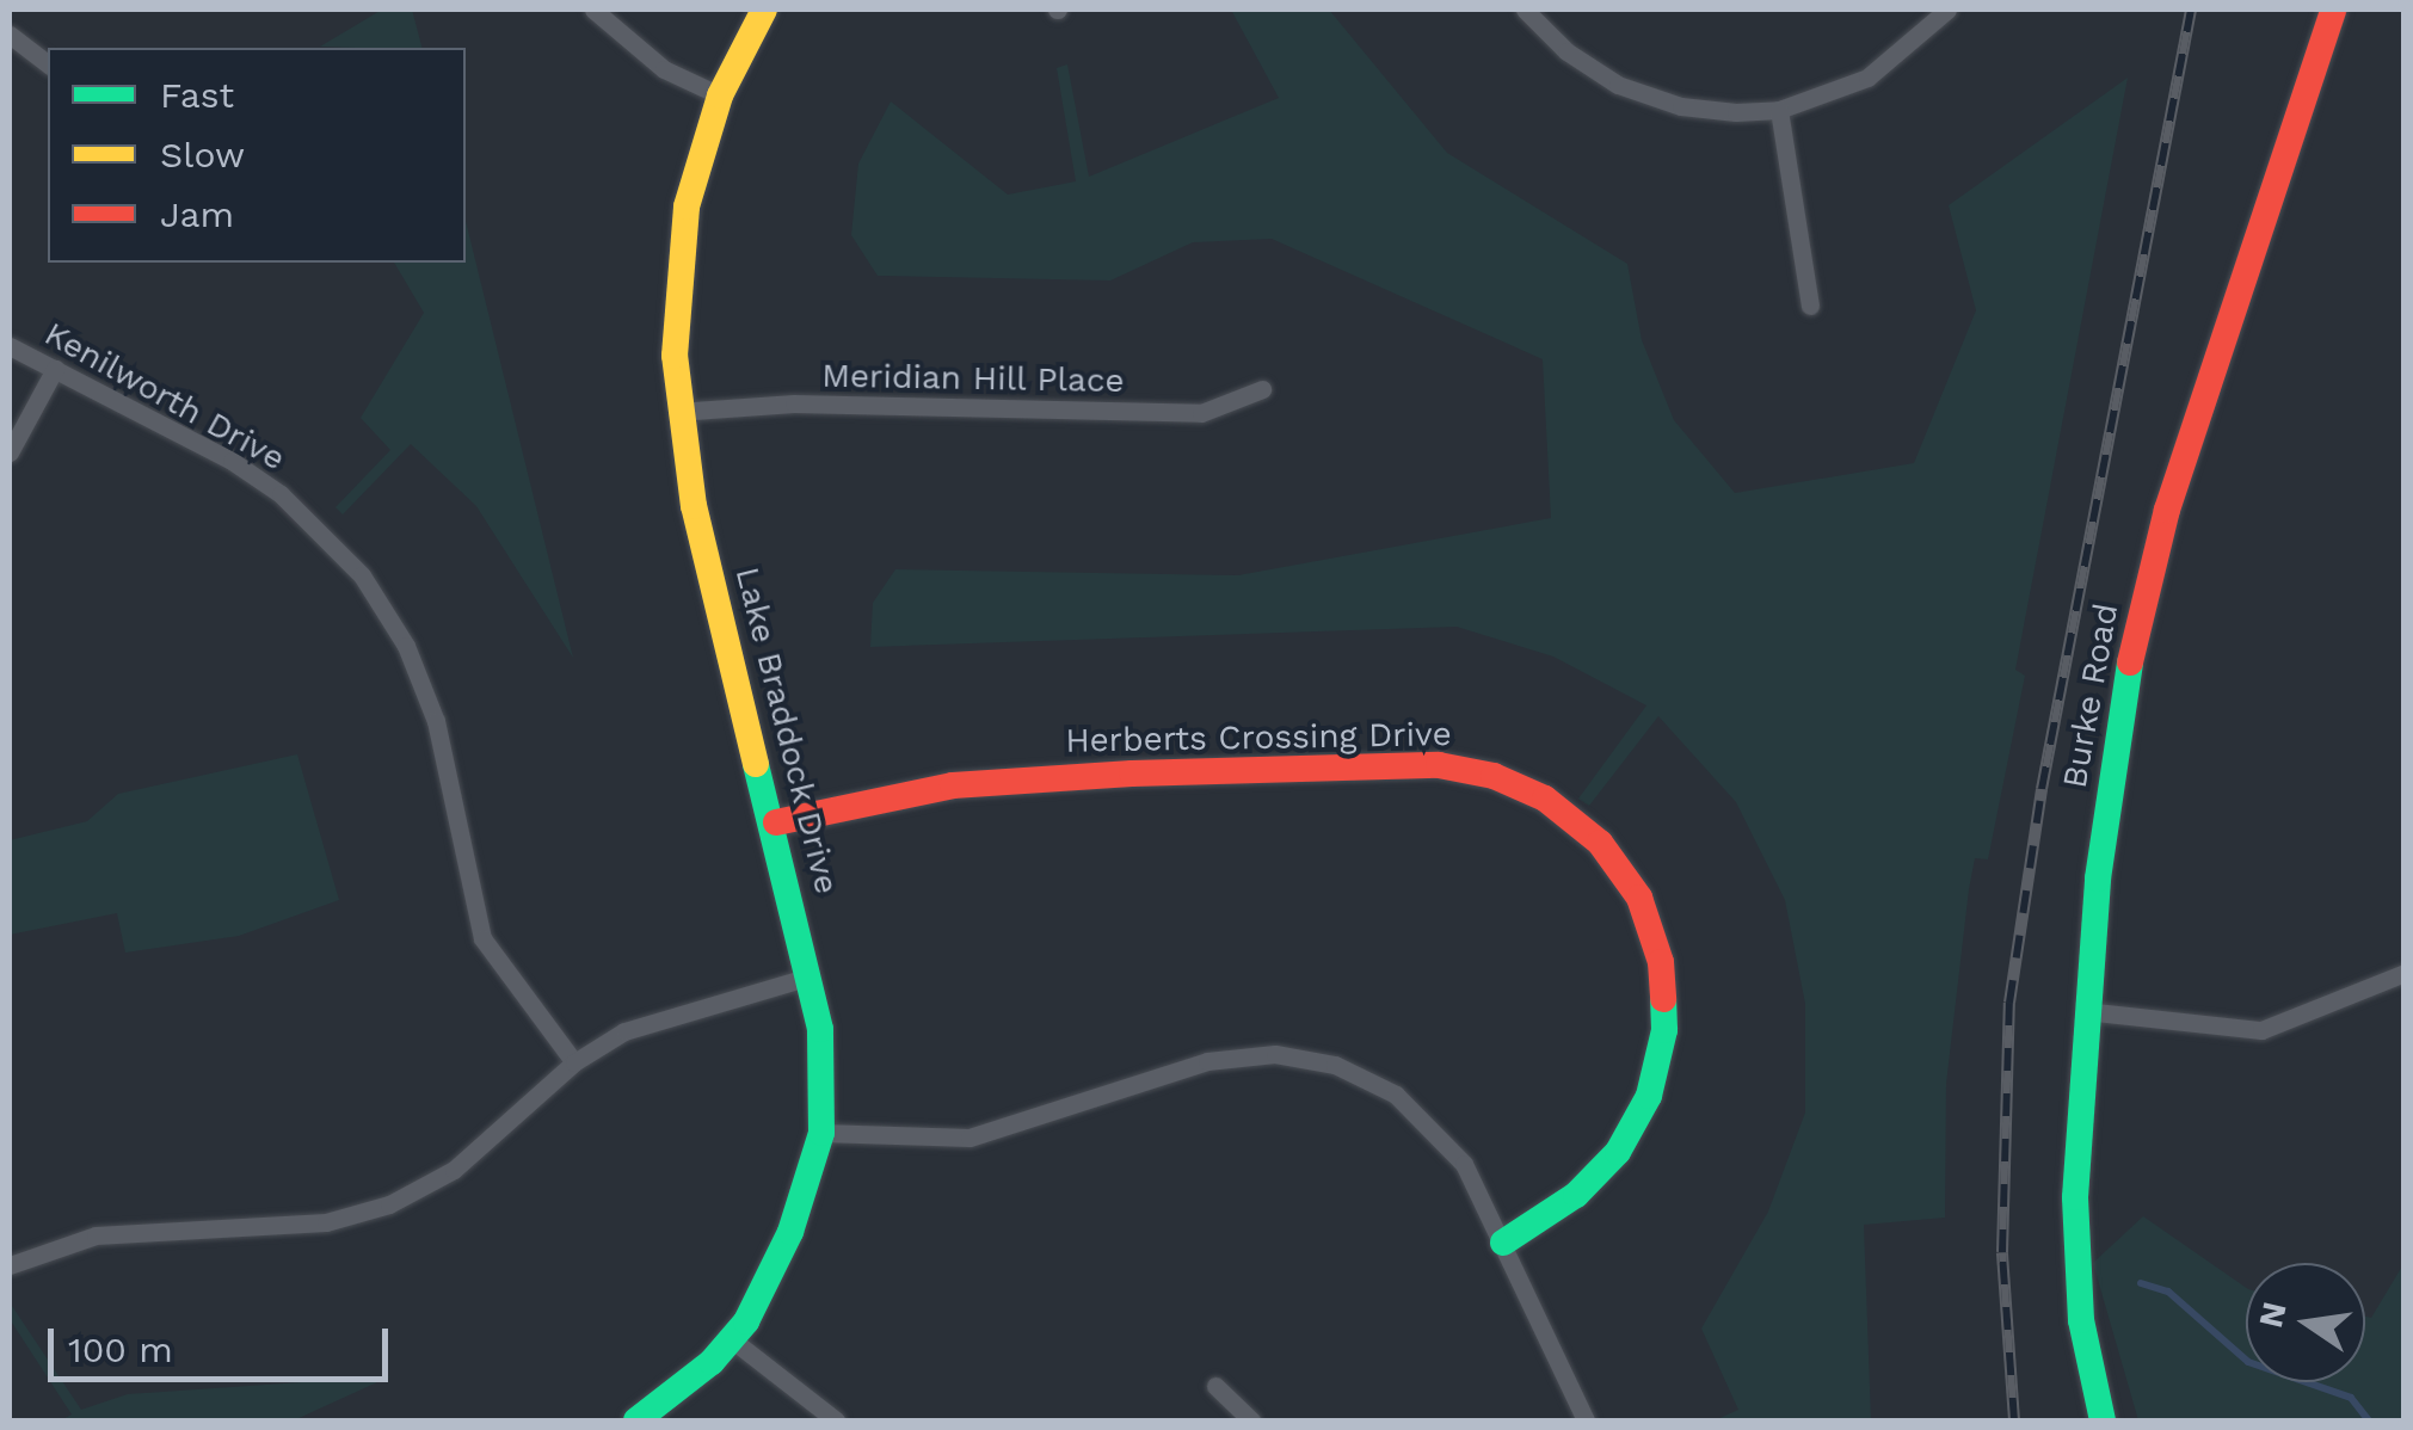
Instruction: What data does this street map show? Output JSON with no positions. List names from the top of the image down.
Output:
{
  "streets": {
    "street": [
      "Meridian Hill Place",
      "Kenilworth Drive",
      "Burke Road",
      "Lake Braddock Drive",
      "Herberts Crossing Drive"
    ]
  },
  "crossings": [
    ["Meridian Hill Place", "Lake Braddock Drive"],
    ["Lake Braddock Drive", "Herberts Crossing Drive"]
  ],
  "legend": ["Fast", "Slow", "Jam"],
  "scale_bar": "100 m",
  "north": "left"
}
